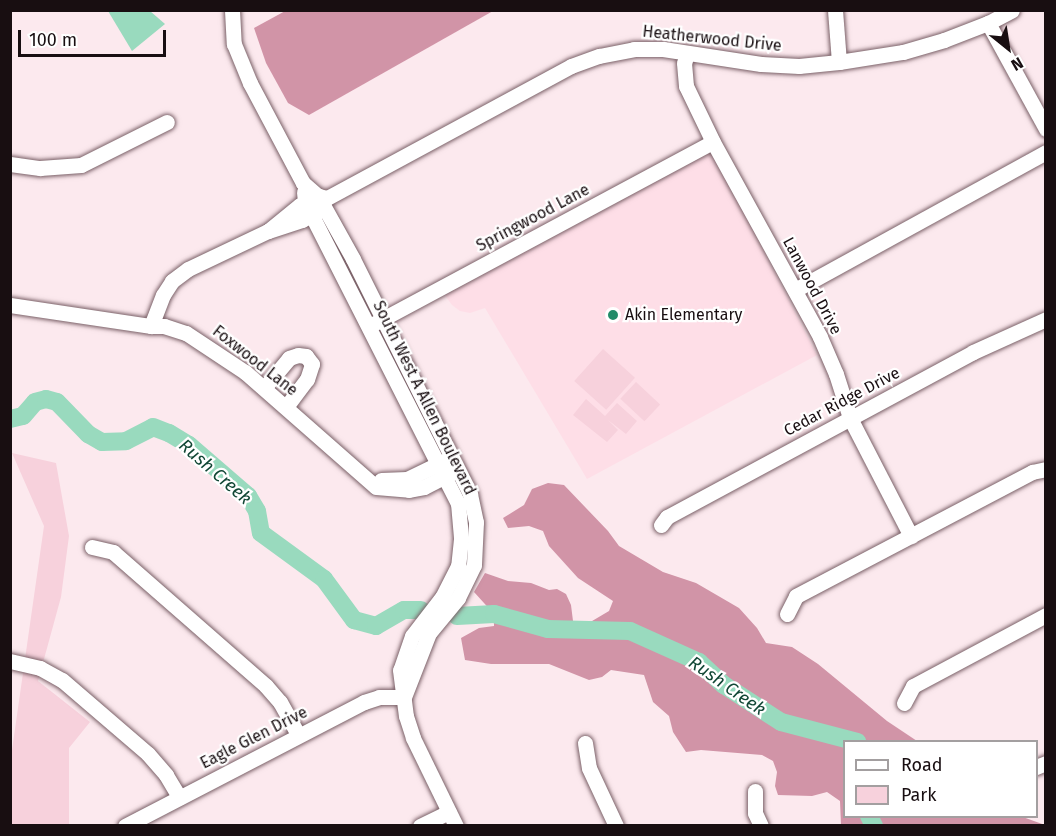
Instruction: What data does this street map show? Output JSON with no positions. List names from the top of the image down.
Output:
{
  "streets": {
    "street": [
      "Heatherwood Drive",
      "Springwood Lane",
      "Lanwood Drive",
      "Foxwood Lane",
      "South West A Allen Boulevard",
      "Cedar Ridge Drive",
      "Eagle Glen Drive"
    ]
  },
  "crossings": [
    ["Heatherwood Drive", "Lanwood Drive"],
    ["Heatherwood Drive", "Foxwood Lane"],
    ["Heatherwood Drive", "South West A Allen Boulevard"],
    ["Springwood Lane", "Lanwood Drive"],
    ["Springwood Lane", "South West A Allen Boulevard"],
    ["Lanwood Drive", "Cedar Ridge Drive"],
    ["Foxwood Lane", "South West A Allen Boulevard"],
    ["South West A Allen Boulevard", "Eagle Glen Drive"]
  ],
  "water": ["Rush Creek"],
  "places": ["Akin Elementary"],
  "legend": ["Road", "Park"],
  "scale_bar": "100 m",
  "north": "bottom right"
}
